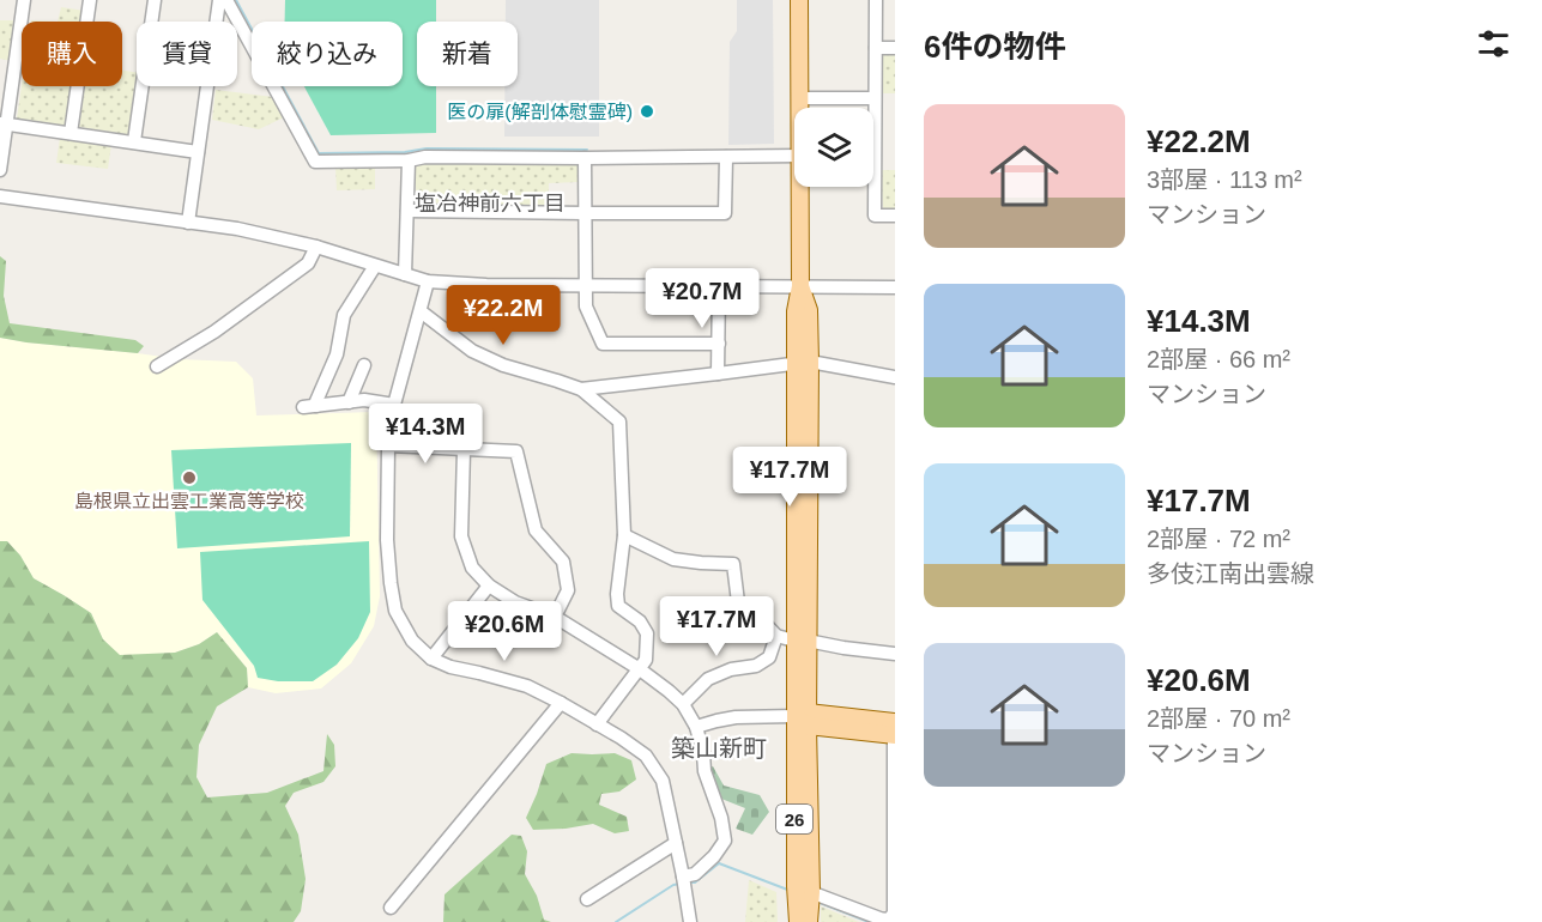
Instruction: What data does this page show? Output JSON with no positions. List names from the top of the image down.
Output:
{
  "streets": {
    "main road": ["26"]
  },
  "districts": ["塩冶神前六丁目", "築山新町"],
  "places": ["医の扉(解剖体慰霊碑)", "島根県立出雲工業高等学校"],
  "page": {
    "heading": "6件の物件",
    "chip": [
      "購入",
      "賃貸",
      "絞り込み",
      "新着"
    ],
    "list": [
      {
        "name": "¥22.2M",
        "note": "3部屋 · 113 m² · マンション"
      },
      {
        "name": "¥14.3M",
        "note": "2部屋 · 66 m² · マンション"
      },
      {
        "name": "¥17.7M",
        "note": "2部屋 · 72 m² · 多伎江南出雲線"
      },
      {
        "name": "¥20.6M",
        "note": "2部屋 · 70 m² · マンション"
      }
    ],
    "price": [
      "¥20.7M",
      "¥22.2M",
      "¥14.3M",
      "¥17.7M",
      "¥17.7M",
      "¥20.6M"
    ]
  }
}
